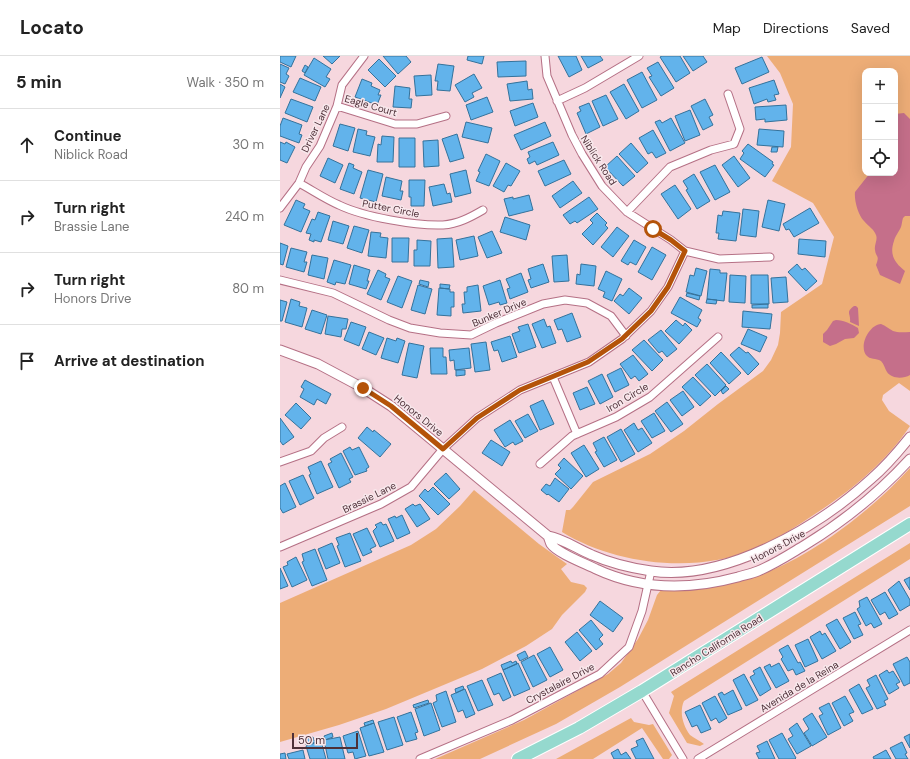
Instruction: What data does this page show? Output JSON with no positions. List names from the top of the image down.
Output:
{
  "streets": {
    "main road": ["Rancho California Road"],
    "street": [
      "Eagle Court",
      "Driver Lane",
      "Niblick Road",
      "Putter Circle",
      "Bunker Drive",
      "Iron Circle",
      "Honors Drive",
      "Brassie Lane",
      "Crystalaire Drive",
      "Avenida de la Reina"
    ]
  },
  "crossings": [
    ["Eagle Court", "Driver Lane"],
    ["Driver Lane", "Putter Circle"],
    ["Niblick Road", "Brassie Lane"],
    ["Bunker Drive", "Brassie Lane"],
    ["Honors Drive", "Brassie Lane"],
    ["Honors Drive", "Crystalaire Drive"]
  ],
  "scale_bar": "50 m",
  "page": {
    "header": "Locato",
    "nav": ["Map", "Directions", "Saved"],
    "heading": ["5 min", "Walk · 350 m"],
    "map_buttons": ["+", "−"],
    "list": [
      ["Continue", "Niblick Road", "30 m"],
      ["Turn right", "Brassie Lane", "240 m"],
      ["Turn right", "Honors Drive", "80 m"],
      "Arrive at destination"
    ],
    "scale": "50 m"
  }
}
